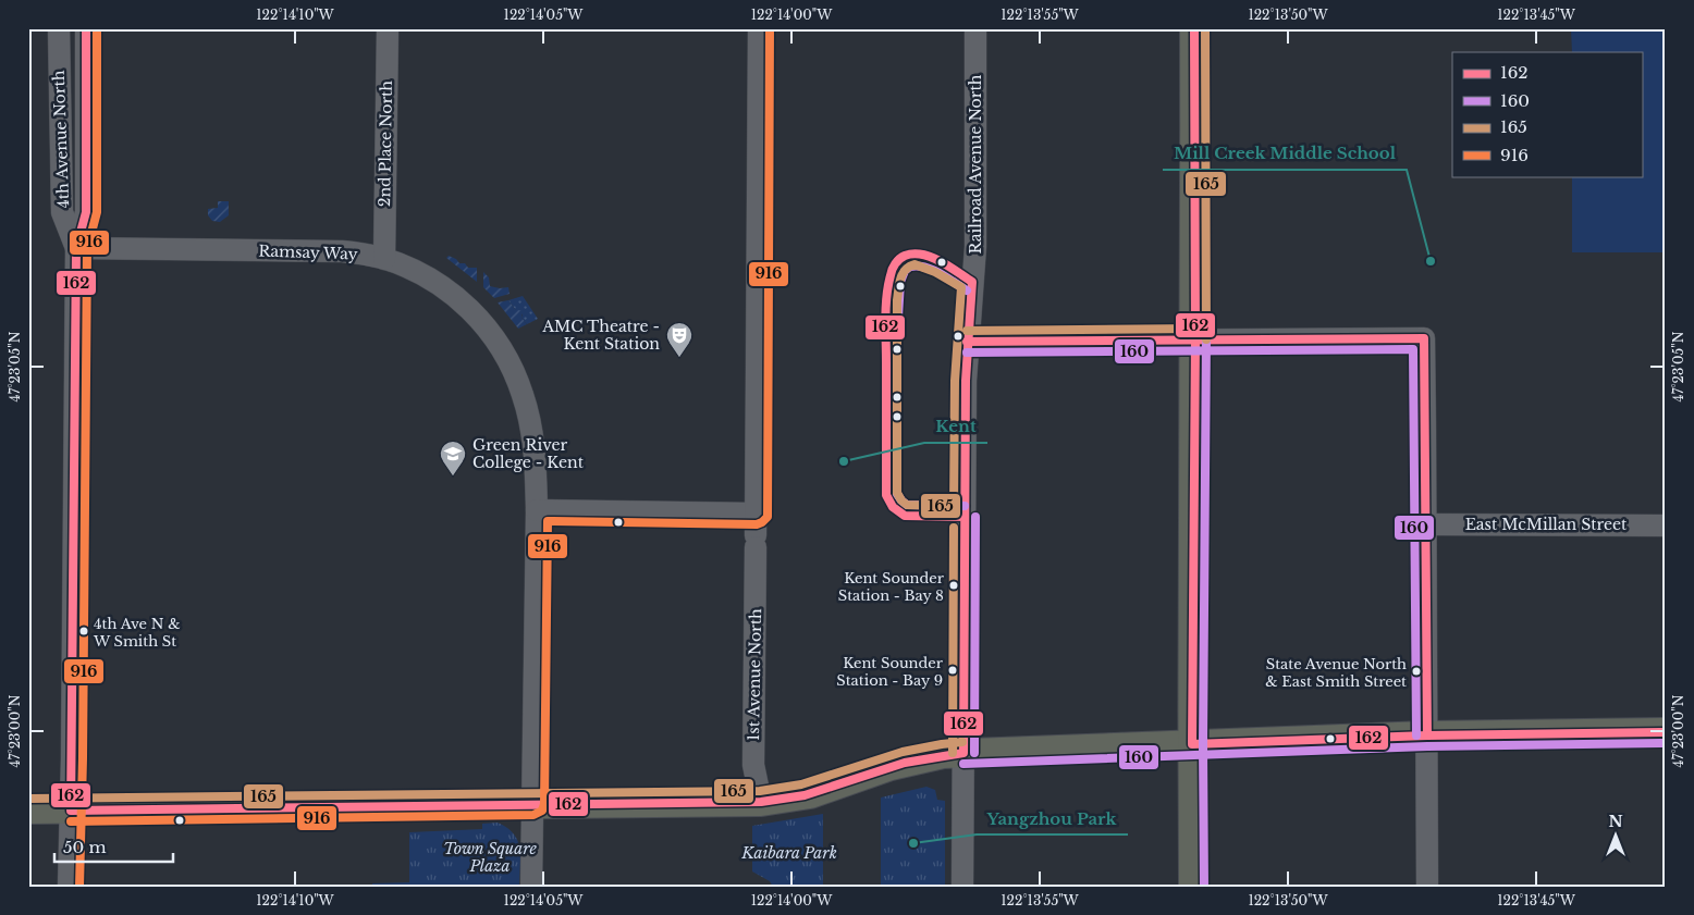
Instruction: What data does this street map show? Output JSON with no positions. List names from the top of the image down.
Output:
{
  "streets": {
    "street": [
      "4th Avenue North",
      "2nd Place North",
      "Railroad Avenue North",
      "Ramsay Way",
      "East McMillan Street",
      "1st Avenue North"
    ]
  },
  "crossings": [
    ["4th Avenue North", "Ramsay Way"],
    ["2nd Place North", "Ramsay Way"]
  ],
  "parks": ["Town Square Plaza", "Kaibara Park"],
  "places": {
    "other": [
      "Mill Creek Middle School",
      "Kent",
      "Kent Sounder Station - Bay 8",
      "4th Ave N & W Smith St",
      "Kent Sounder Station - Bay 9",
      "State Avenue North & East Smith Street",
      "Yangzhou Park"
    ],
    "theatre": ["AMC Theatre - Kent Station"],
    "school or university": ["Green River College - Kent"]
  },
  "lines": [
    "transit line 162",
    "transit line 165",
    "transit line 916",
    "transit line 160"
  ],
  "legend": [
    "162",
    "160",
    "165",
    "916"
  ],
  "scale_bar": "50 m",
  "north": "top",
  "coordinates": [
    "122°14'10\"W",
    "122°14'05\"W",
    "122°14'00\"W",
    "122°13'55\"W",
    "122°13'50\"W",
    "122°13'45\"W",
    "47°23'05\"N",
    "47°23'00\"N"
  ]
}
